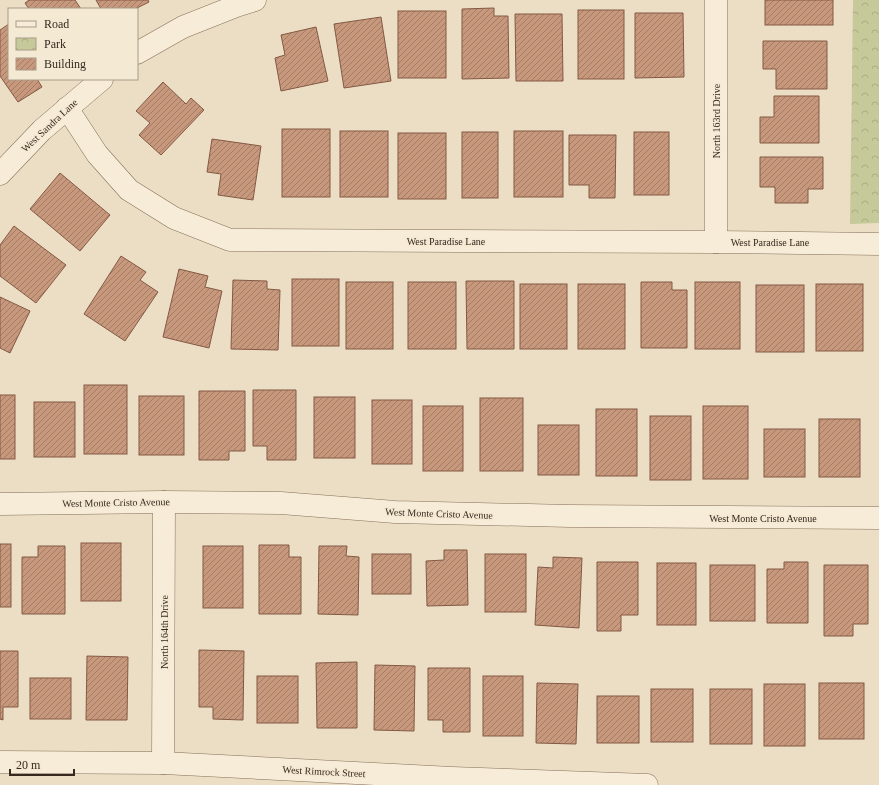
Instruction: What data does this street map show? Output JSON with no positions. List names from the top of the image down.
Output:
{
  "streets": {
    "street": [
      "North 163rd Drive",
      "West Sandra Lane",
      "West Paradise Lane",
      "West Monte Cristo Avenue",
      "North 164th Drive",
      "West Rimrock Street"
    ]
  },
  "crossings": [
    ["North 163rd Drive", "West Paradise Lane"],
    ["West Sandra Lane", "West Paradise Lane"],
    ["West Monte Cristo Avenue", "North 164th Drive"],
    ["North 164th Drive", "West Rimrock Street"]
  ],
  "legend": ["Road", "Park", "Building"],
  "scale_bar": "20 m"
}
